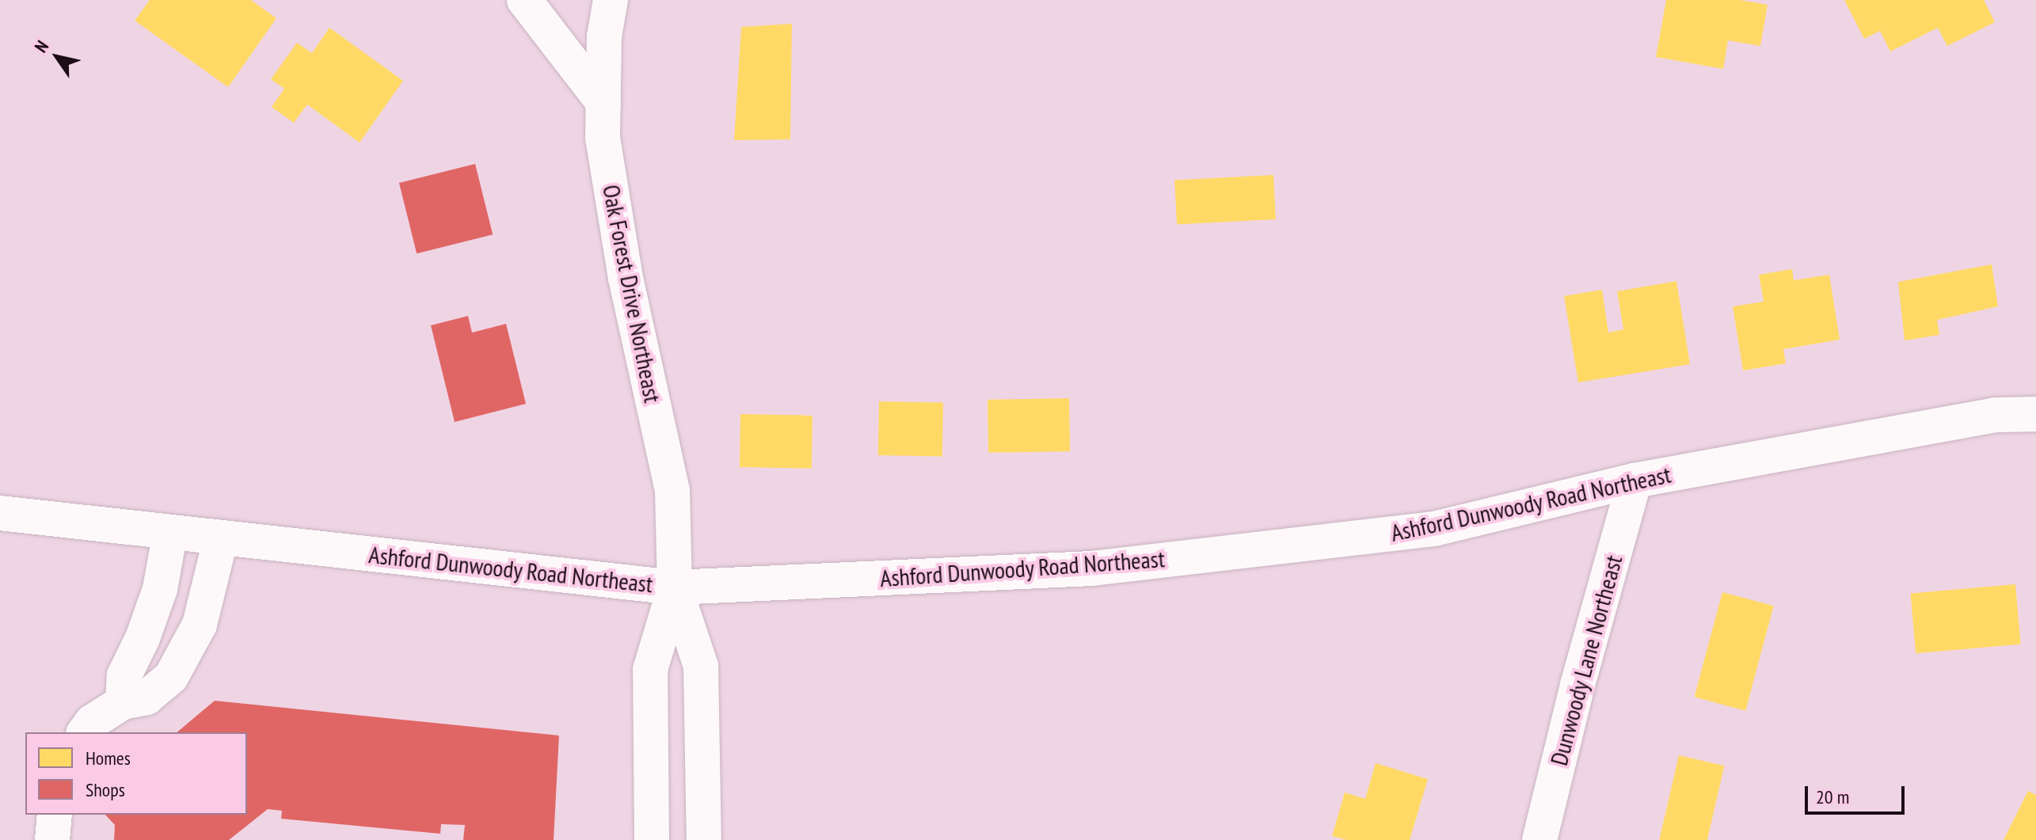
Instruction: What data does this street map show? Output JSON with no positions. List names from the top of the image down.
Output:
{
  "streets": {
    "main road": ["Oak Forest Drive Northeast", "Ashford Dunwoody Road Northeast", "Dunwoody Lane Northeast"]
  },
  "crossings": [
    ["Oak Forest Drive Northeast", "Ashford Dunwoody Road Northeast"],
    ["Ashford Dunwoody Road Northeast", "Dunwoody Lane Northeast"]
  ],
  "legend": ["Homes", "Shops"],
  "scale_bar": "20 m",
  "north": "top left"
}
